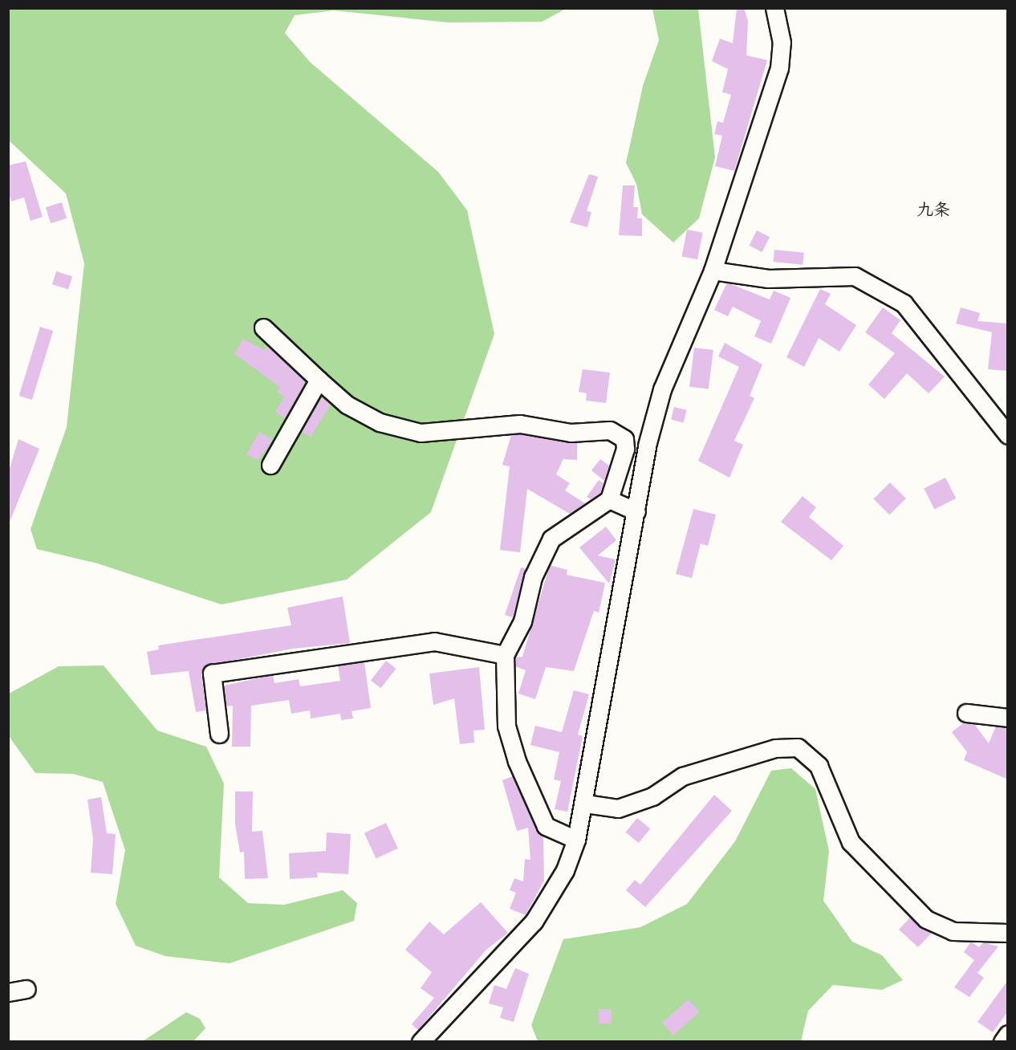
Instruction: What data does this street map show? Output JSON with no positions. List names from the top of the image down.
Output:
{
  "districts": ["九条"]
}
